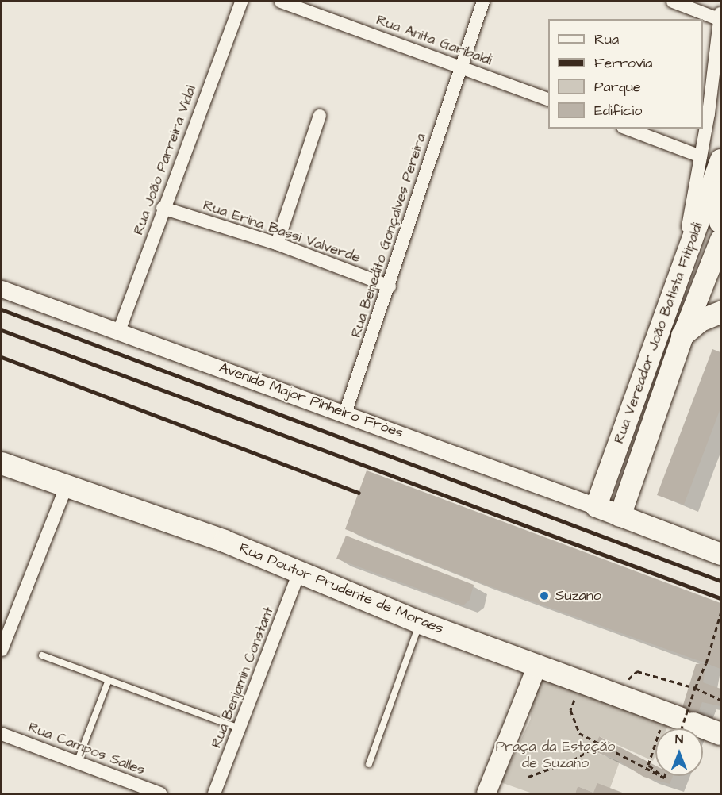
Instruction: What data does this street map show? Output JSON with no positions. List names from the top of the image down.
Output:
{
  "streets": {
    "highway": ["Rua Doutor Prudente de Moraes"],
    "main road": ["Rua Vereador João Batista Fitipaldi", "Avenida Major Pinheiro Fróes"],
    "street": [
      "Rua Anita Garibaldi",
      "Rua João Parreira Vidal",
      "Rua Erina Bassi Valverde",
      "Rua Benedito Gonçalves Pereira",
      "Rua Benjamin Constant",
      "Rua Campos Salles"
    ]
  },
  "crossings": [
    ["Rua Anita Garibaldi", "Rua Benedito Gonçalves Pereira"],
    ["Rua João Parreira Vidal", "Rua Erina Bassi Valverde"],
    ["Rua João Parreira Vidal", "Avenida Major Pinheiro Fróes"],
    ["Rua Erina Bassi Valverde", "Rua Benedito Gonçalves Pereira"],
    ["Rua Benedito Gonçalves Pereira", "Avenida Major Pinheiro Fróes"],
    ["Rua Vereador João Batista Fitipaldi", "Avenida Major Pinheiro Fróes"],
    ["Rua Doutor Prudente de Moraes", "Rua Benjamin Constant"]
  ],
  "parks": ["Praça da Estação de Suzano"],
  "places": ["Suzano"],
  "legend": [
    "Rua",
    "Ferrovia",
    "Parque",
    "Edifício"
  ],
  "north": "top"
}
